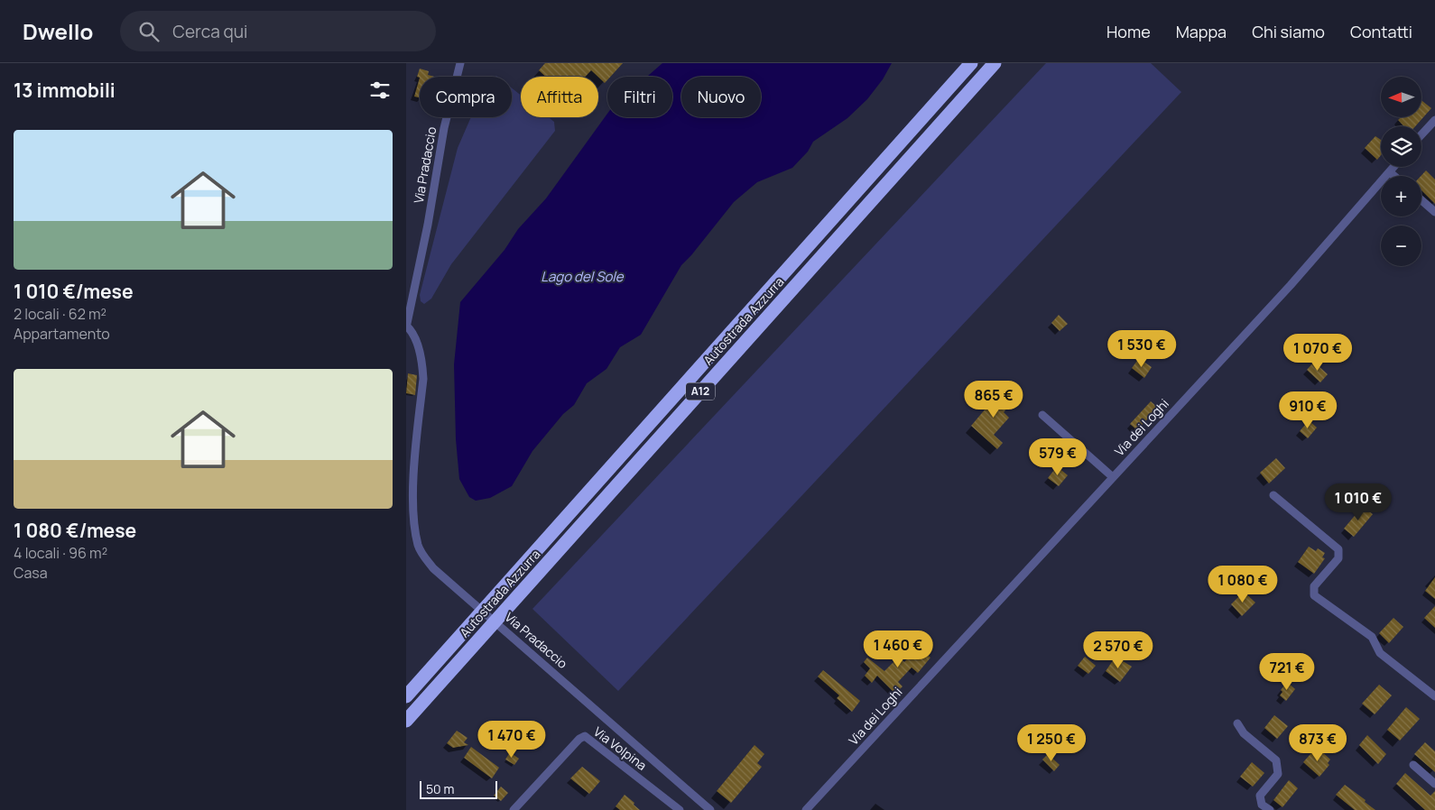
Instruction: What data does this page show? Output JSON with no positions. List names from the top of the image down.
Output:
{
  "streets": {
    "highway": ["Autostrada Azzurra", "A12"],
    "street": ["Via Pradaccio", "Via dei Loghi", "Via Volpina"]
  },
  "water": ["Lago del Sole"],
  "scale_bar": "50 m",
  "north": "left",
  "page": {
    "header": "Dwello",
    "search": "Cerca qui",
    "nav": [
      "Home",
      "Mappa",
      "Chi siamo",
      "Contatti"
    ],
    "heading": "13 immobili",
    "map_buttons": ["+", "−"],
    "chip": [
      "Compra",
      "Affitta",
      "Filtri",
      "Nuovo"
    ],
    "list": [
      {
        "name": "1 010 €/mese",
        "note": "2 locali · 62 m² · Appartamento"
      },
      {
        "name": "1 080 €/mese",
        "note": "4 locali · 96 m² · Casa"
      }
    ],
    "price": [
      "1 530 €",
      "1 070 €",
      "865 €",
      "910 €",
      "579 €",
      "1 010 €",
      "1 080 €",
      "1 460 €",
      "2 570 €",
      "721 €",
      "1 470 €",
      "1 250 €",
      "873 €"
    ],
    "scale": "50 m"
  }
}
